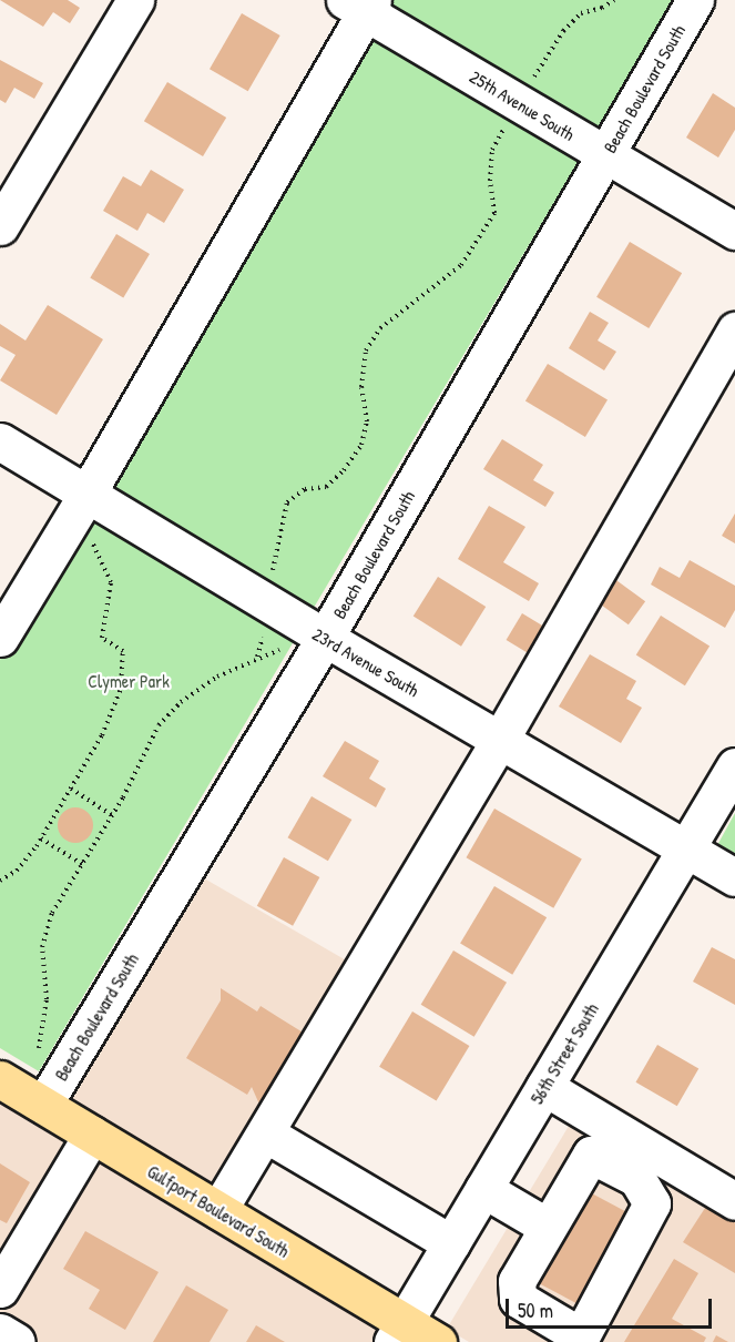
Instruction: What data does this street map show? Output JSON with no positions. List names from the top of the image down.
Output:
{
  "streets": {
    "main road": ["Gulfport Boulevard South"],
    "street": [
      "Beach Boulevard South",
      "25th Avenue South",
      "23rd Avenue South",
      "56th Street South"
    ]
  },
  "crossings": [
    ["Beach Boulevard South", "25th Avenue South"],
    ["Beach Boulevard South", "23rd Avenue South"],
    ["Beach Boulevard South", "Gulfport Boulevard South"],
    ["23rd Avenue South", "56th Street South"],
    ["56th Street South", "Gulfport Boulevard South"]
  ],
  "parks": ["Clymer Park"],
  "scale_bar": "50 m"
}
